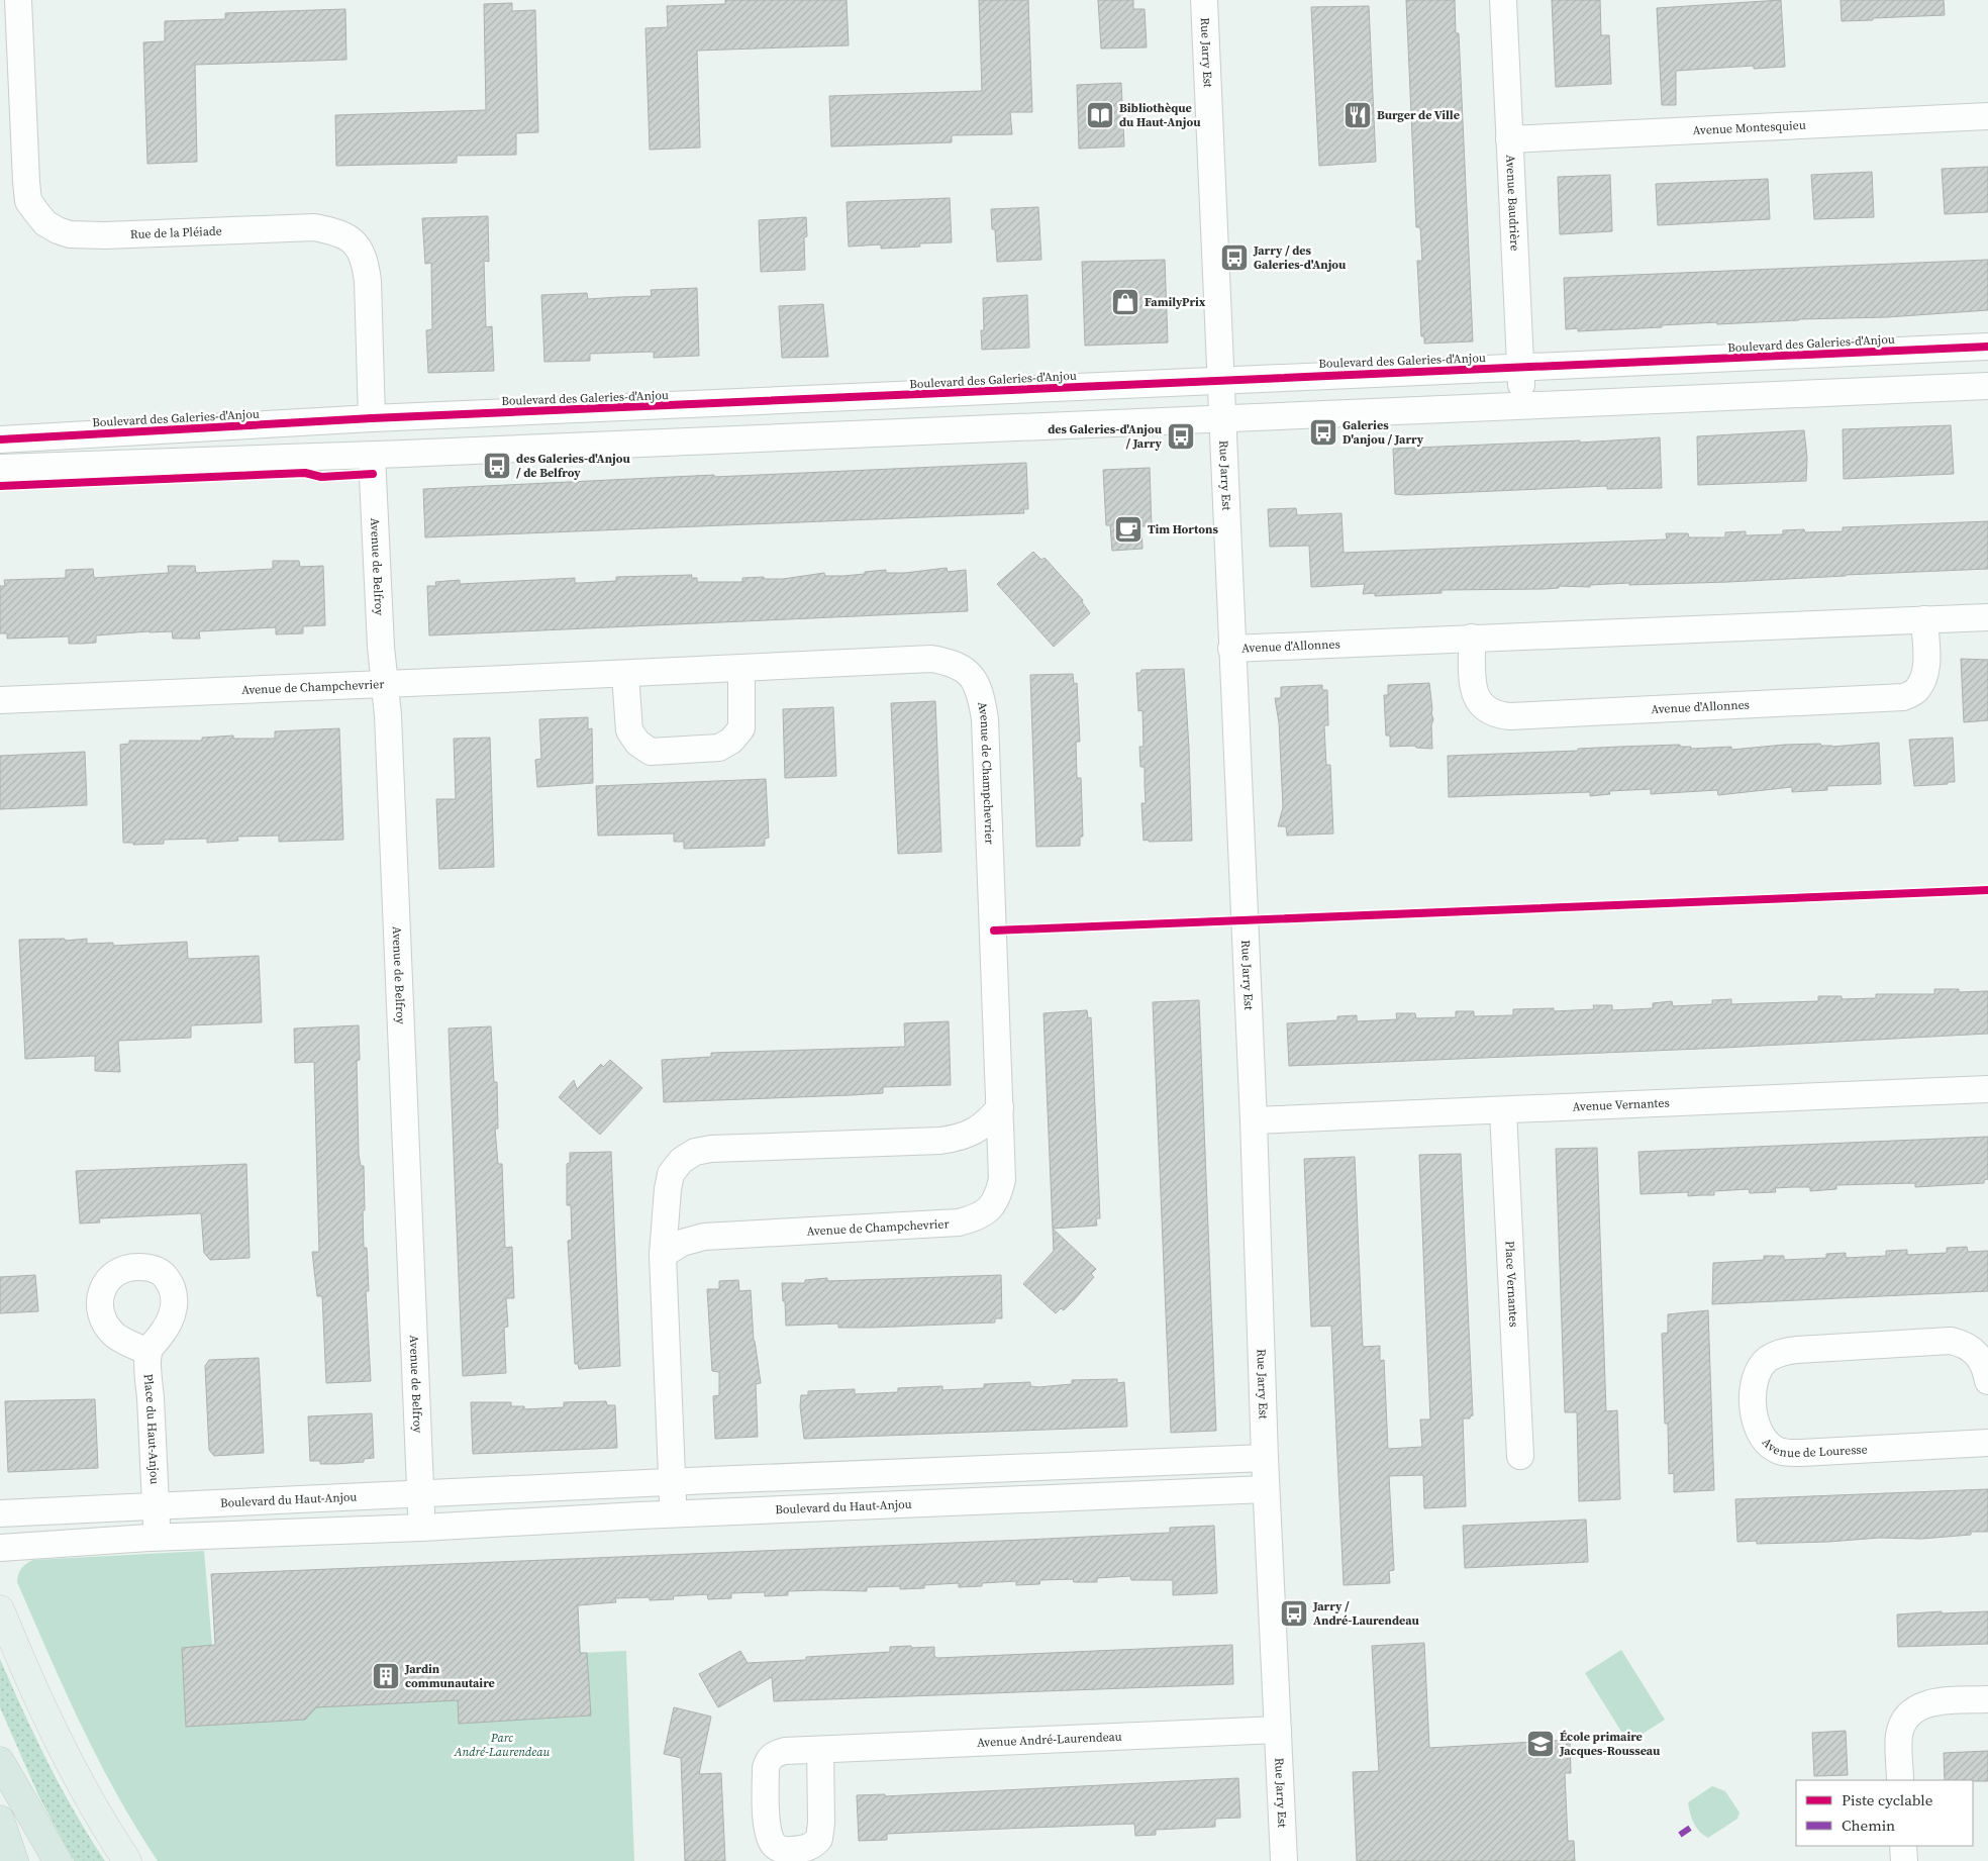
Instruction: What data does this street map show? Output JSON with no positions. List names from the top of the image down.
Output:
{
  "streets": {
    "street": [
      "Rue Jarry Est",
      "Avenue Montesquieu",
      "Avenue Baudrière",
      "Rue de la Pléiade",
      "Boulevard des Galeries-d'Anjou",
      "Avenue de Belfroy",
      "Avenue d'Allonnes",
      "Avenue de Champchevrier",
      "Avenue Vernantes",
      "Place Vernantes",
      "Place du Haut-Anjou",
      "Avenue de Louresse",
      "Boulevard du Haut-Anjou",
      "Avenue André-Laurendeau"
    ]
  },
  "crossings": [
    ["Rue Jarry Est", "Boulevard des Galeries-d'Anjou"],
    ["Rue Jarry Est", "Avenue d'Allonnes"],
    ["Rue Jarry Est", "Avenue Vernantes"],
    ["Rue Jarry Est", "Boulevard du Haut-Anjou"],
    ["Rue Jarry Est", "Avenue André-Laurendeau"],
    ["Avenue Montesquieu", "Avenue Baudrière"],
    ["Avenue Baudrière", "Boulevard des Galeries-d'Anjou"],
    ["Rue de la Pléiade", "Boulevard des Galeries-d'Anjou"],
    ["Avenue de Belfroy", "Avenue de Champchevrier"],
    ["Avenue de Belfroy", "Boulevard du Haut-Anjou"],
    ["Avenue Vernantes", "Place Vernantes"],
    ["Place du Haut-Anjou", "Boulevard du Haut-Anjou"]
  ],
  "parks": ["Parc André-Laurendeau"],
  "places": {
    "library": ["Bibliothèque du Haut-Anjou"],
    "restaurant": ["Burger de Ville"],
    "bus stop": [
      "Jarry / des Galeries-d'Anjou",
      "Galeries D'anjou / Jarry",
      "des Galeries-d'Anjou / Jarry",
      "des Galeries-d'Anjou / de Belfroy",
      "Jarry / André-Laurendeau"
    ],
    "shop": ["FamilyPrix"],
    "cafe": ["Tim Hortons"],
    "building": ["Jardin communautaire"],
    "school or university": ["École primaire Jacques-Rousseau"]
  },
  "legend": ["Piste cyclable", "Chemin"]
}
